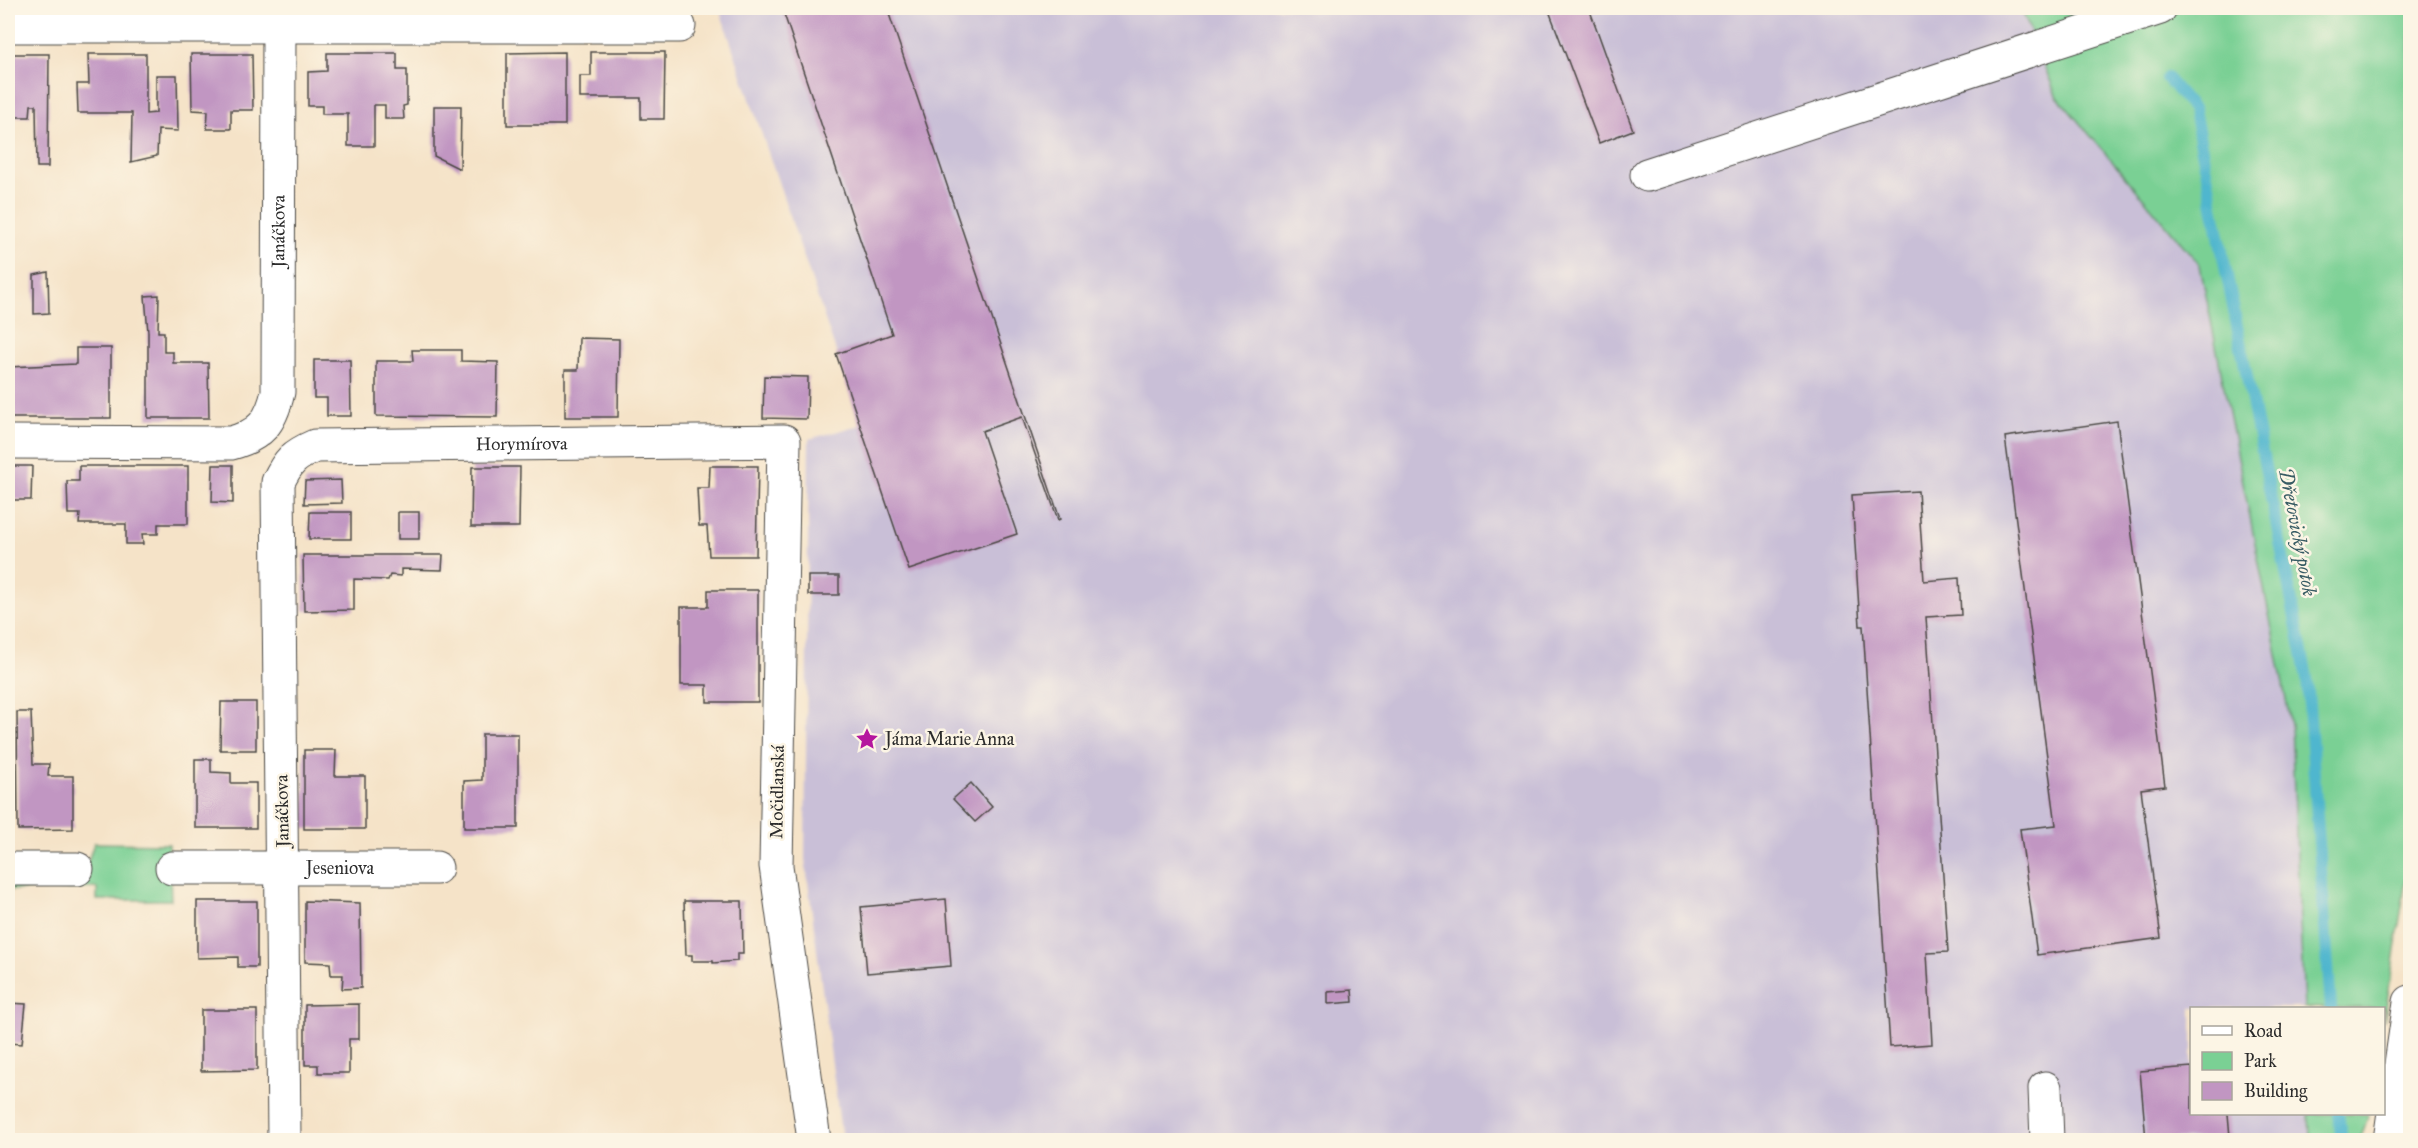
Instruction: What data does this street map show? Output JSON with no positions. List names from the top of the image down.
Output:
{
  "streets": {
    "street": [
      "Janáčkova",
      "Horymírova",
      "Močidlanská",
      "Jeseniova"
    ]
  },
  "crossings": [
    ["Janáčkova", "Horymírova"],
    ["Janáčkova", "Jeseniova"],
    ["Horymírova", "Močidlanská"]
  ],
  "water": ["Dřetovický potok"],
  "places": {
    "place": ["Jáma Marie Anna"]
  },
  "legend": ["Road", "Park", "Building"]
}
